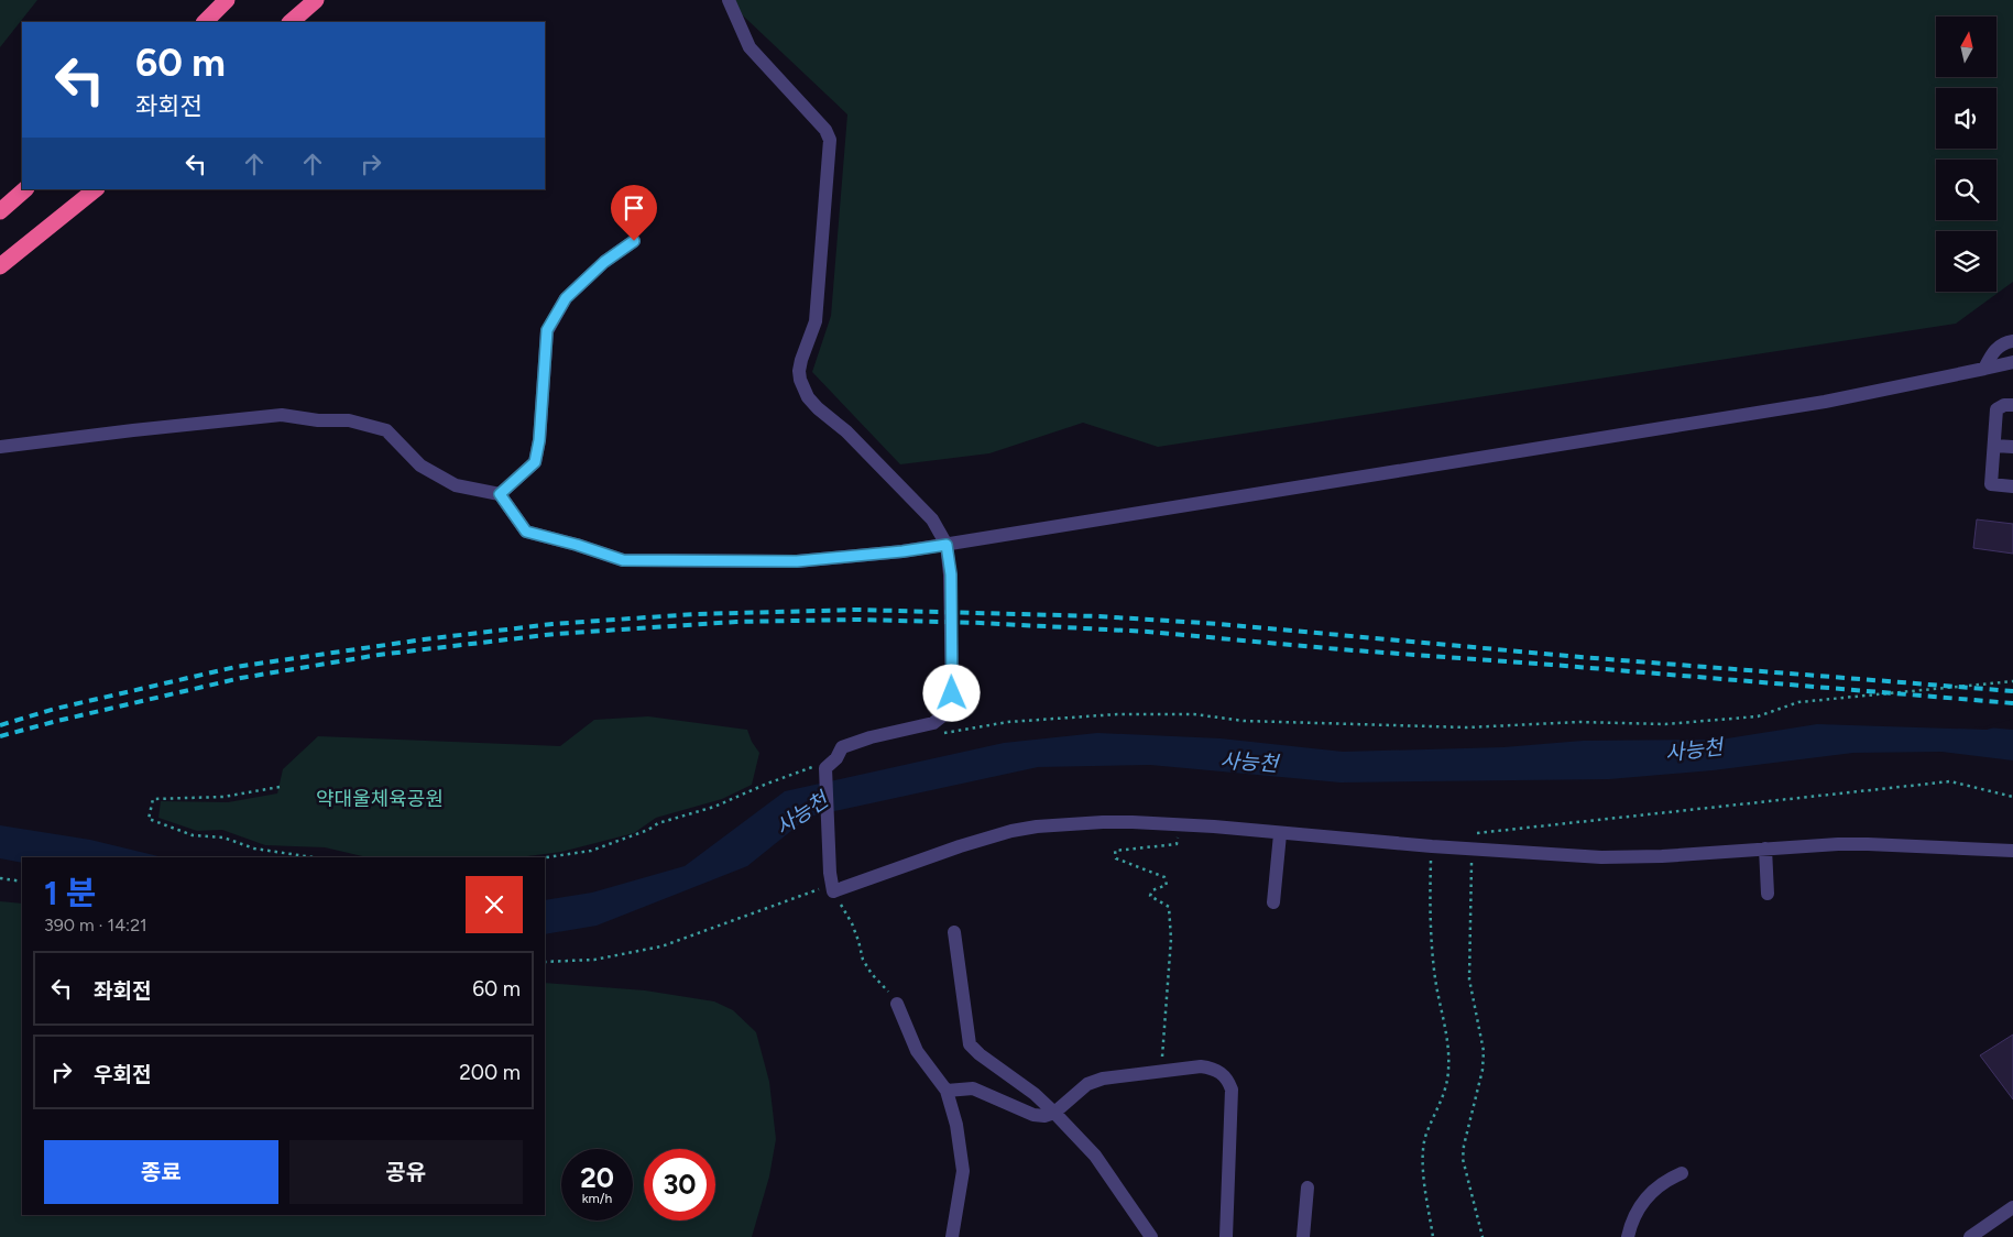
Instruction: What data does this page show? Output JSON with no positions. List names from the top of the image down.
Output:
{
  "water": ["사능천"],
  "parks": ["약대울체육공원"],
  "north": "top",
  "page": {
    "turn": ["60 m", "좌회전"],
    "heading": ["1 분", "390 m · 14:21"],
    "list": [
      {
        "name": "좌회전",
        "value": "60 m"
      },
      {
        "name": "우회전",
        "value": "200 m"
      }
    ],
    "buttons": ["종료", "공유"],
    "speed": "20 km/h",
    "limit": "30"
  }
}
